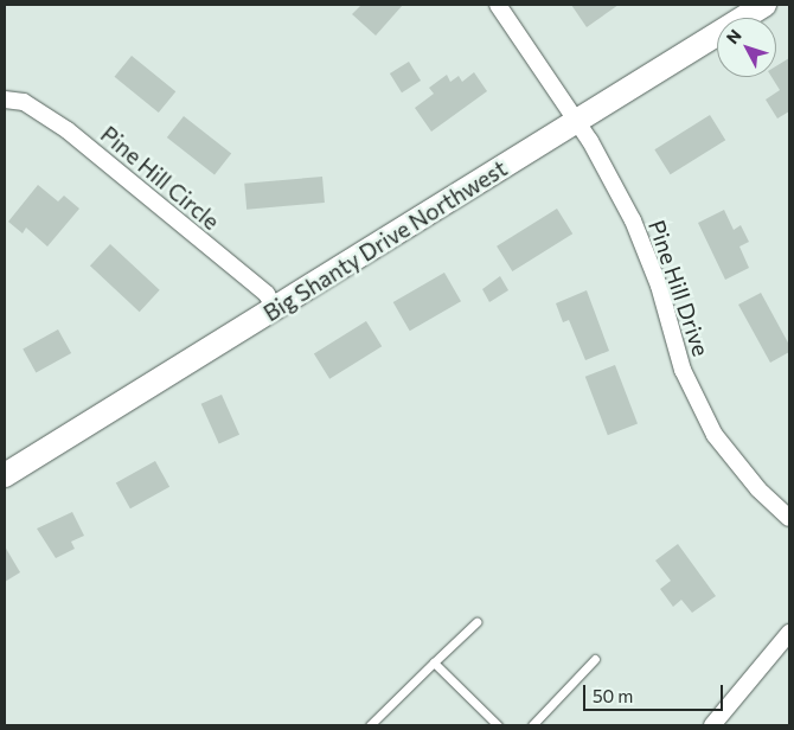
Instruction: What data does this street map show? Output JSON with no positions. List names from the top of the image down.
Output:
{
  "streets": {
    "street": ["Pine Hill Circle", "Big Shanty Drive Northwest", "Pine Hill Drive"]
  },
  "crossings": [
    ["Pine Hill Circle", "Big Shanty Drive Northwest"],
    ["Big Shanty Drive Northwest", "Pine Hill Drive"]
  ],
  "scale_bar": "50 m",
  "north": "top left"
}
